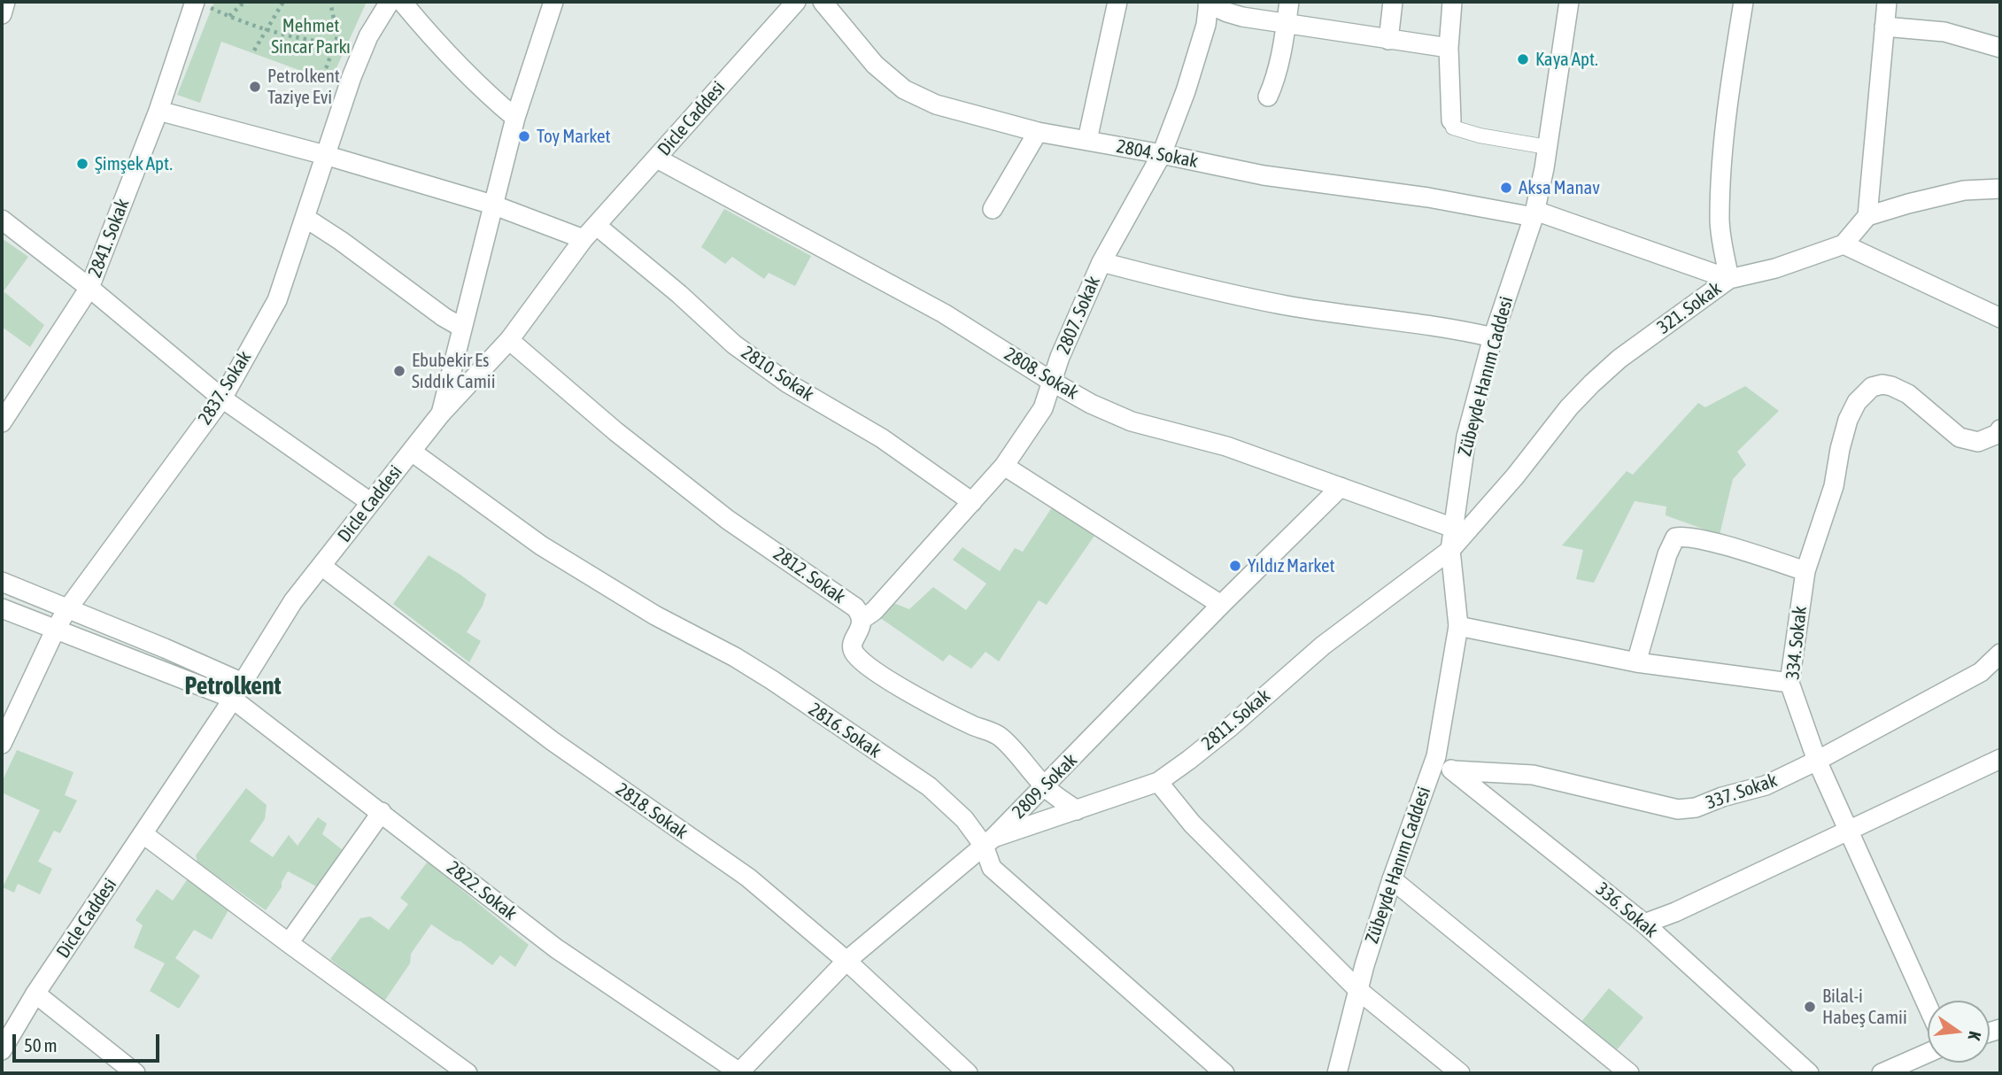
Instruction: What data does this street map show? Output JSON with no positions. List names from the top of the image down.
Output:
{
  "streets": {
    "street": [
      "Dicle Caddesi",
      "2804. Sokak",
      "2841. Sokak",
      "321. Sokak",
      "2807. Sokak",
      "2810. Sokak",
      "2808. Sokak",
      "Zübeyde Hanım Caddesi",
      "2837. Sokak",
      "2812. Sokak",
      "334. Sokak",
      "2811. Sokak",
      "2816. Sokak",
      "2809. Sokak",
      "337. Sokak",
      "2818. Sokak",
      "2822. Sokak",
      "336. Sokak"
    ]
  },
  "crossings": [
    ["Dicle Caddesi", "2810. Sokak"],
    ["Dicle Caddesi", "2808. Sokak"],
    ["Dicle Caddesi", "2812. Sokak"],
    ["Dicle Caddesi", "2816. Sokak"],
    ["Dicle Caddesi", "2818. Sokak"],
    ["Dicle Caddesi", "2822. Sokak"],
    ["2804. Sokak", "321. Sokak"],
    ["2804. Sokak", "2807. Sokak"],
    ["2804. Sokak", "Zübeyde Hanım Caddesi"],
    ["2841. Sokak", "2810. Sokak"],
    ["321. Sokak", "Zübeyde Hanım Caddesi"],
    ["321. Sokak", "2811. Sokak"],
    ["2807. Sokak", "2810. Sokak"],
    ["2807. Sokak", "2808. Sokak"],
    ["2807. Sokak", "2812. Sokak"],
    ["2810. Sokak", "2837. Sokak"],
    ["2808. Sokak", "Zübeyde Hanım Caddesi"],
    ["2808. Sokak", "2809. Sokak"],
    ["Zübeyde Hanım Caddesi", "2811. Sokak"],
    ["Zübeyde Hanım Caddesi", "336. Sokak"],
    ["2812. Sokak", "2811. Sokak"],
    ["2812. Sokak", "2809. Sokak"],
    ["334. Sokak", "337. Sokak"],
    ["2811. Sokak", "2816. Sokak"],
    ["2811. Sokak", "2809. Sokak"],
    ["2816. Sokak", "2809. Sokak"],
    ["2809. Sokak", "2818. Sokak"],
    ["2809. Sokak", "2822. Sokak"],
    ["337. Sokak", "336. Sokak"]
  ],
  "districts": ["Petrolkent"],
  "parks": ["Mehmet Sincar Parkı"],
  "places": [
    "Kaya Apt.",
    "Petrolkent Taziye Evi",
    "Toy Market",
    "Şimşek Apt.",
    "Aksa Manav",
    "Ebubekir Es Sıddık Camii",
    "Yıldız Market",
    "Bilal-i Habeş Camii"
  ],
  "scale_bar": "50 m",
  "north": "right"
}
